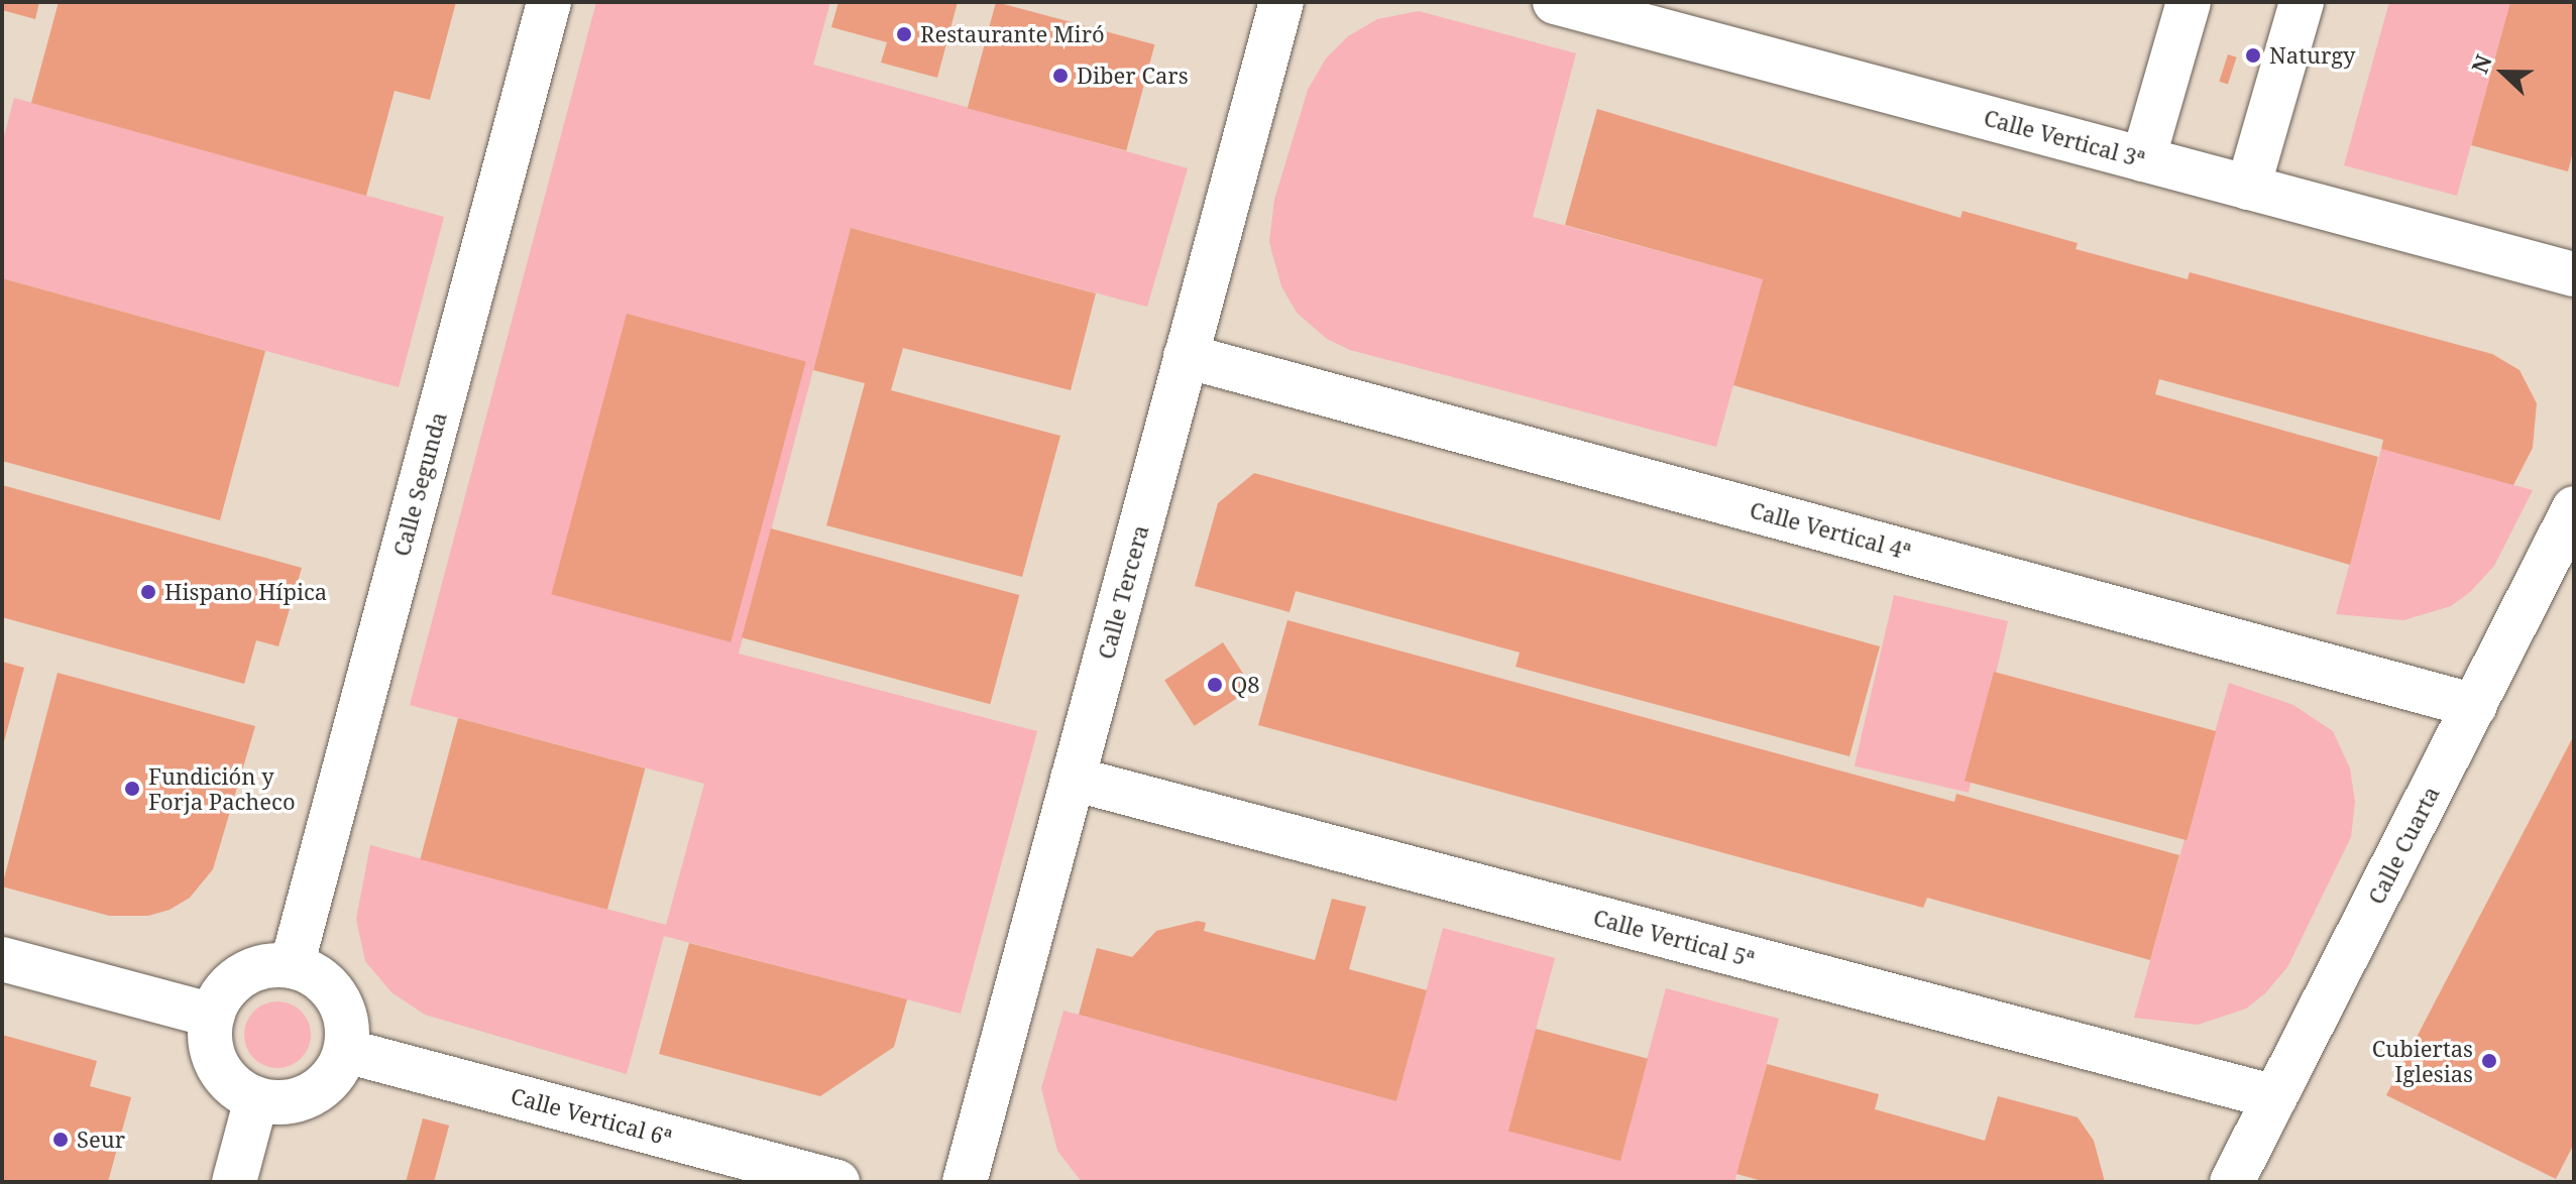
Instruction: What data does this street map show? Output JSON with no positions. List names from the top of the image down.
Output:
{
  "streets": {
    "street": [
      "Calle Vertical 3ª",
      "Calle Segunda",
      "Calle Vertical 4ª",
      "Calle Tercera",
      "Calle Cuarta",
      "Calle Vertical 5ª",
      "Calle Vertical 6ª"
    ]
  },
  "crossings": [
    ["Calle Segunda", "Calle Vertical 6ª"],
    ["Calle Vertical 4ª", "Calle Tercera"],
    ["Calle Vertical 4ª", "Calle Cuarta"],
    ["Calle Tercera", "Calle Vertical 5ª"],
    ["Calle Cuarta", "Calle Vertical 5ª"]
  ],
  "places": [
    "Restaurante Miró",
    "Naturgy",
    "Diber Cars",
    "Hispano Hípica",
    "Q8",
    "Fundición y Forja Pacheco",
    "Cubiertas Iglesias",
    "Seur"
  ],
  "north": "left"
}
